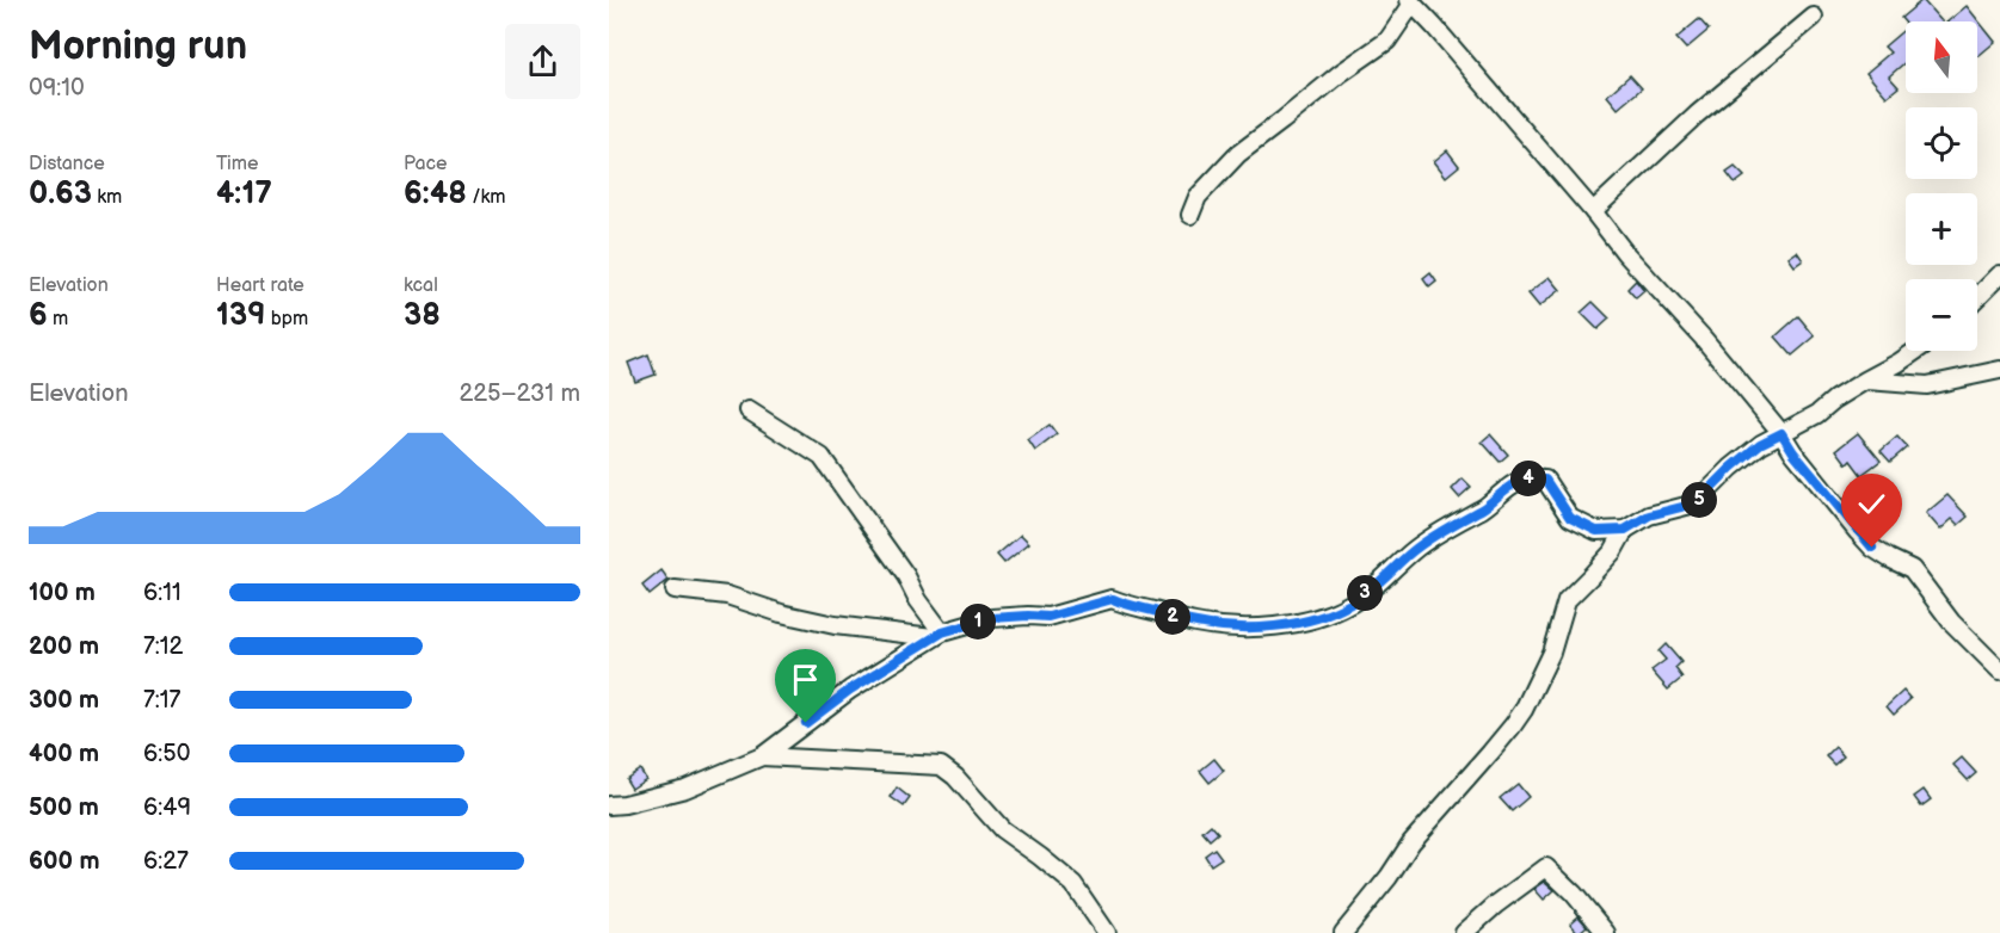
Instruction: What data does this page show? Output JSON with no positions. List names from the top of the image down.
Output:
{
  "north": "top",
  "page": {
    "heading": ["Morning run", "09:10"],
    "map_buttons": ["+", "−"],
    "stats": [
      ["Distance", "0.63 km"],
      ["Time", "4:17"],
      ["Pace", "6:48 /km"],
      ["Elevation", "6 m"],
      ["Heart rate", "139 bpm"],
      ["kcal", "38"]
    ],
    "chart": ["Elevation", "225–231 m"],
    "pins": [
      "4",
      "5",
      "3",
      "2",
      "1"
    ],
    "list": [
      {
        "name": "100 m",
        "note": "6:11"
      },
      {
        "name": "200 m",
        "note": "7:12"
      },
      {
        "name": "300 m",
        "note": "7:17"
      },
      {
        "name": "400 m",
        "note": "6:50"
      },
      {
        "name": "500 m",
        "note": "6:49"
      },
      {
        "name": "600 m",
        "note": "6:27"
      }
    ]
  }
}
